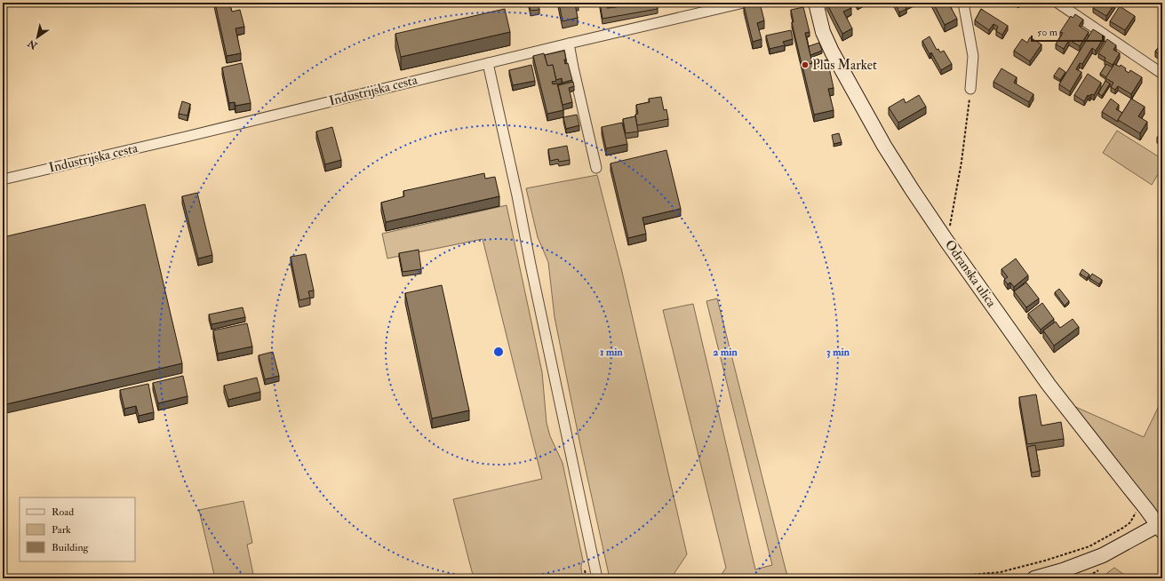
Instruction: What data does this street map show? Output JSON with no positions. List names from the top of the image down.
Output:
{
  "streets": {
    "main road": ["Odranska ulica"],
    "street": ["Industrijska cesta"]
  },
  "places": ["Plus Market"],
  "legend": ["Road", "Park", "Building"],
  "scale_bar": "50 m",
  "north": "bottom left",
  "rings": ["1 min", "2 min", "3 min"]
}
